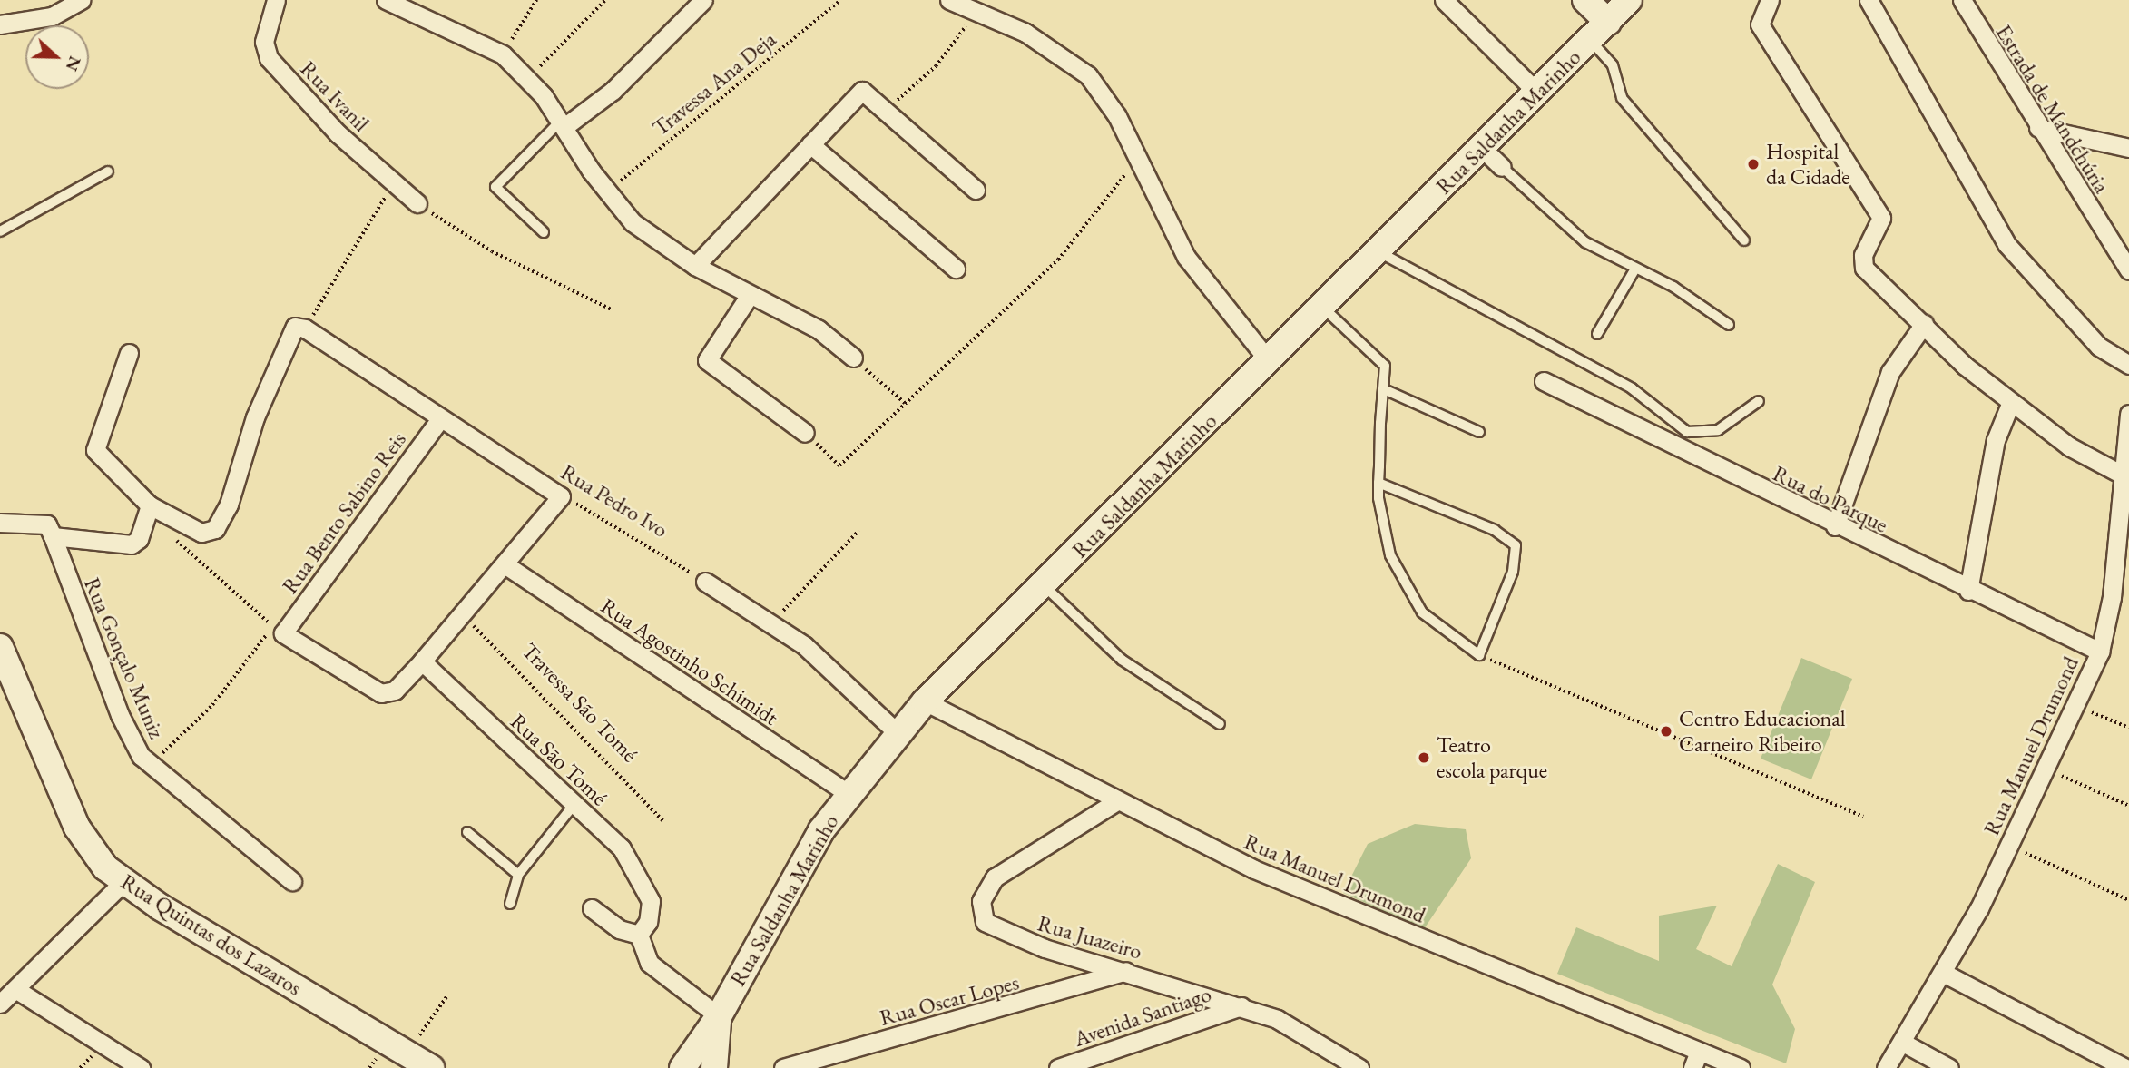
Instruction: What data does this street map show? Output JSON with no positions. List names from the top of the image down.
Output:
{
  "streets": {
    "main road": ["Rua Saldanha Marinho", "Rua Quintas dos Lazaros"],
    "street": [
      "Rua Ivanil",
      "Estrada de Mandchúria",
      "Rua do Parque",
      "Rua Pedro Ivo",
      "Rua Bento Sabino Reis",
      "Rua Gonçalo Muniz",
      "Rua Agostinho Schimidt",
      "Rua Manuel Drumond",
      "Rua Sāo Tomé",
      "Rua Juazeiro",
      "Rua Oscar Lopes",
      "Avenida Santiago"
    ],
    "path": ["Travessa Ana Deja", "Travessa São Tomé"]
  },
  "crossings": [
    ["Rua Saldanha Marinho", "Rua Agostinho Schimidt"],
    ["Rua Saldanha Marinho", "Rua Manuel Drumond"],
    ["Rua do Parque", "Rua Manuel Drumond"],
    ["Rua Pedro Ivo", "Rua Bento Sabino Reis"],
    ["Rua Manuel Drumond", "Rua Juazeiro"],
    ["Rua Juazeiro", "Rua Oscar Lopes"],
    ["Rua Juazeiro", "Avenida Santiago"]
  ],
  "places": ["Hospital da Cidade", "Centro Educacional Carneiro Ribeiro", "Teatro escola parque"],
  "north": "right"
}
